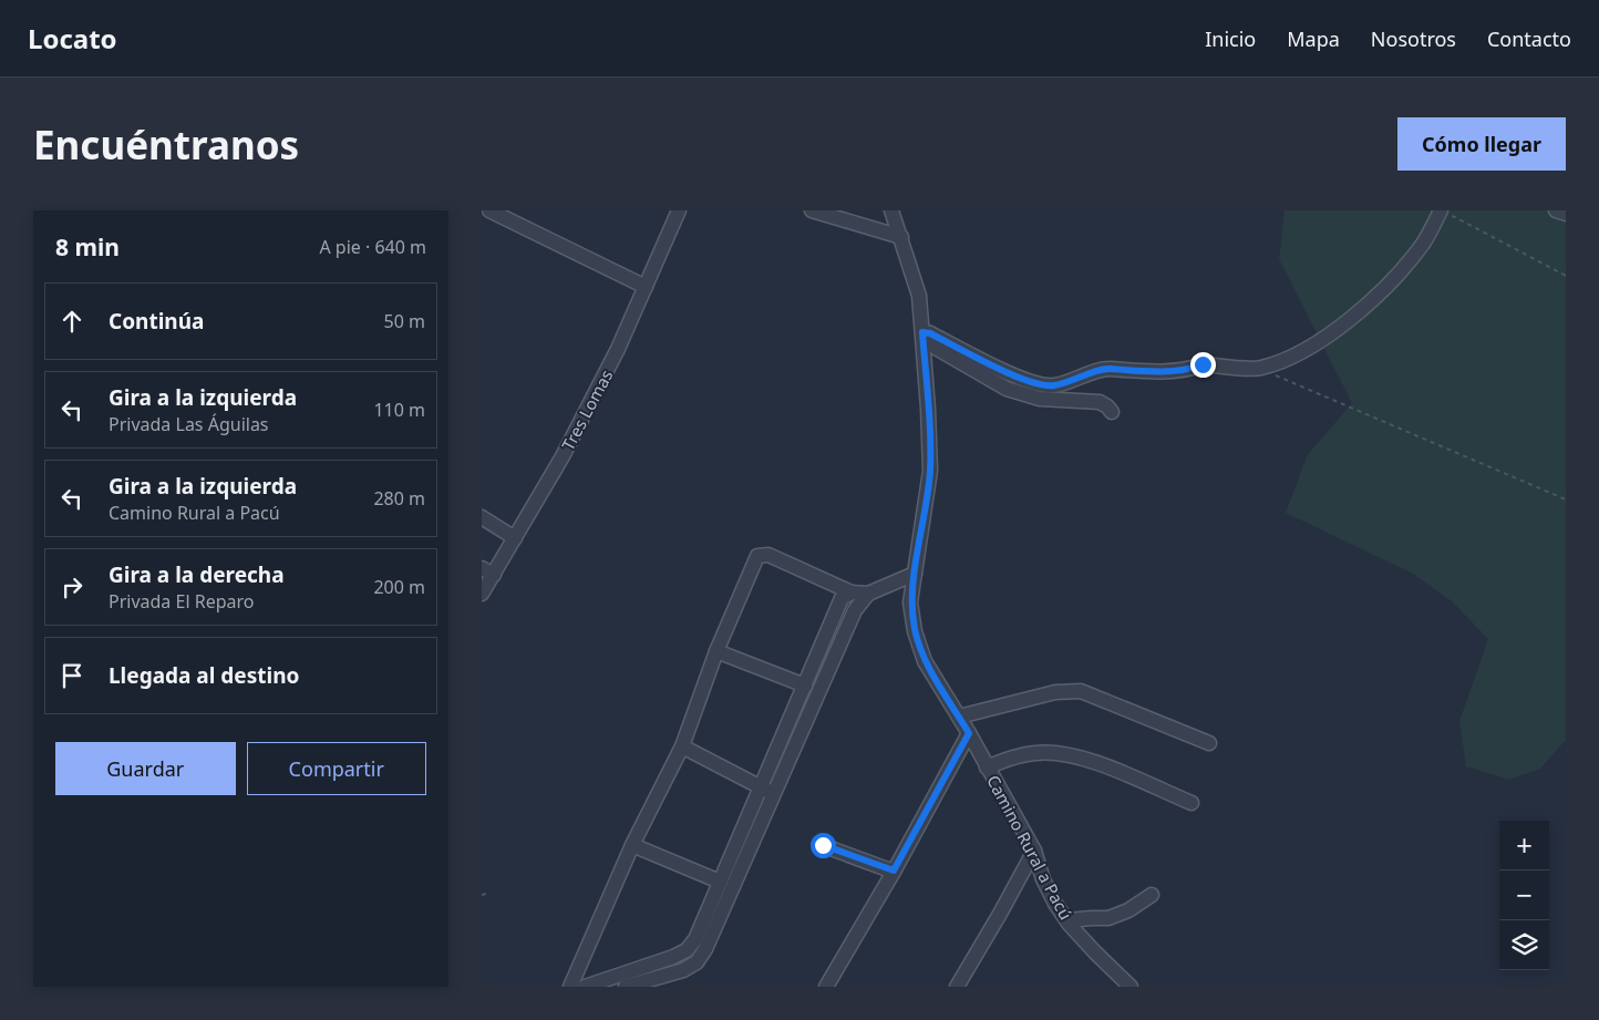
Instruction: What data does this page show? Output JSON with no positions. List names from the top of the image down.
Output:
{
  "streets": {
    "street": ["Tres Lomas", "Camino Rural a Pacú"]
  },
  "page": {
    "header": "Locato",
    "nav": [
      "Inicio",
      "Mapa",
      "Nosotros",
      "Contacto"
    ],
    "buttons": [
      "Cómo llegar",
      ["Guardar", "Compartir"]
    ],
    "title": "Encuéntranos",
    "heading": ["8 min", "A pie · 640 m"],
    "list": [
      ["Continúa", "50 m"],
      ["Gira a la izquierda", "Privada Las Águilas", "110 m"],
      ["Gira a la izquierda", "Camino Rural a Pacú", "280 m"],
      ["Gira a la derecha", "Privada El Reparo", "200 m"],
      "Llegada al destino"
    ],
    "map_buttons": ["+", "−"]
  }
}
